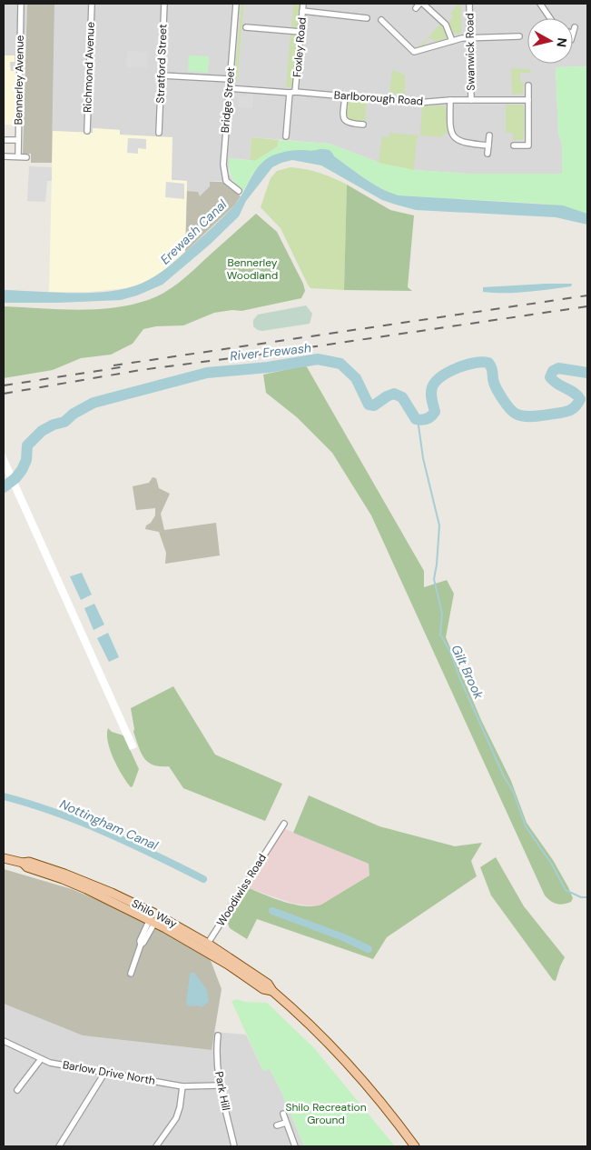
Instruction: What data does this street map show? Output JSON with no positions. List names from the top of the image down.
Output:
{
  "streets": {
    "main road": ["Shilo Way"],
    "street": [
      "Foxley Road",
      "Swanwick Road",
      "Stratford Street",
      "Richmond Avenue",
      "Bennerley Avenue",
      "Barlborough Road",
      "Bridge Street",
      "Woodiwiss Road",
      "Barlow Drive North",
      "Park Hill"
    ]
  },
  "crossings": [
    ["Foxley Road", "Barlborough Road"],
    ["Swanwick Road", "Barlborough Road"],
    ["Barlborough Road", "Bridge Street"],
    ["Woodiwiss Road", "Shilo Way"],
    ["Barlow Drive North", "Park Hill"]
  ],
  "water": [
    "Erewash Canal",
    "River Erewash",
    "Gilt Brook",
    "Nottingham Canal"
  ],
  "parks": ["Bennerley Woodland", "Shilo Recreation Ground"],
  "north": "right"
}
